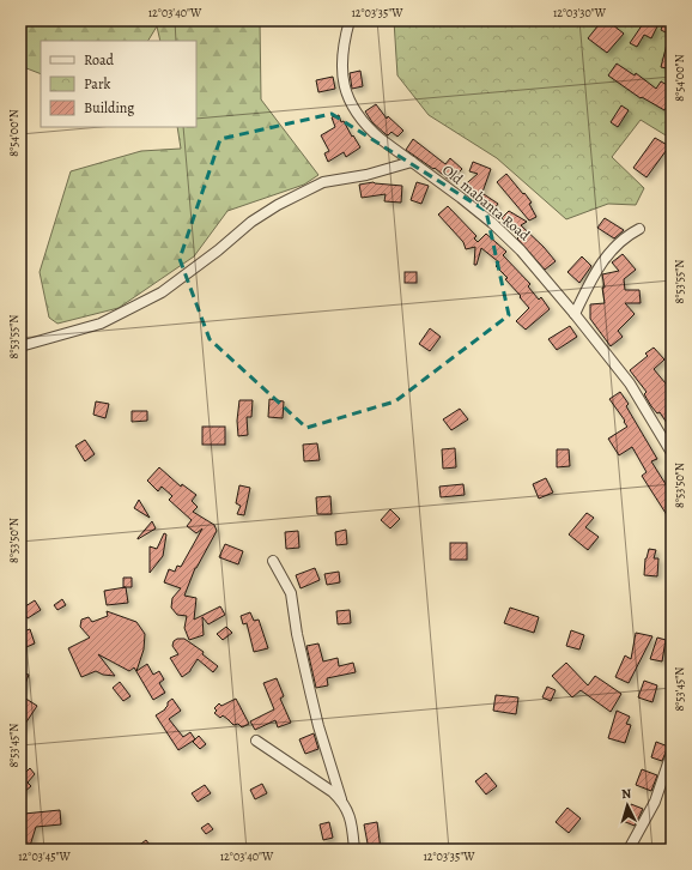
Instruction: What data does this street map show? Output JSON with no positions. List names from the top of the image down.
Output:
{
  "streets": {
    "street": ["Old mabanta Road"]
  },
  "legend": ["Road", "Park", "Building"],
  "north": "top",
  "coordinates": [
    "12°03'40\"W",
    "12°03'35\"W",
    "12°03'30\"W",
    "8°54'00\"N",
    "8°53'55\"N",
    "8°53'50\"N",
    "8°53'45\"N",
    "12°03'45\"W"
  ]
}
